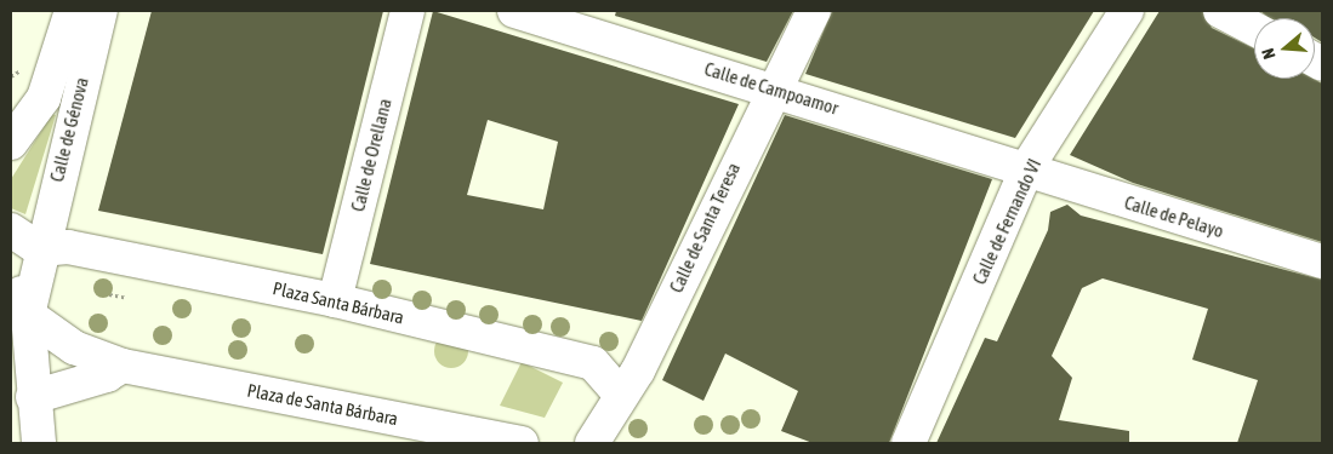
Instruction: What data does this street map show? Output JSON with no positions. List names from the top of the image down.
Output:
{
  "streets": {
    "street": [
      "Calle de Campoamor",
      "Calle de Génova",
      "Calle de Orellana",
      "Calle de Pelayo",
      "Calle de Fernando VI",
      "Calle de Santa Teresa",
      "Plaza Santa Bárbara",
      "Plaza de Santa Bárbara"
    ]
  },
  "crossings": [
    ["Calle de Campoamor", "Calle de Pelayo"],
    ["Calle de Campoamor", "Calle de Fernando VI"],
    ["Calle de Campoamor", "Calle de Santa Teresa"],
    ["Calle de Génova", "Plaza Santa Bárbara"],
    ["Calle de Génova", "Plaza de Santa Bárbara"],
    ["Calle de Orellana", "Plaza Santa Bárbara"],
    ["Calle de Pelayo", "Calle de Fernando VI"],
    ["Calle de Santa Teresa", "Plaza Santa Bárbara"]
  ],
  "north": "left"
}
